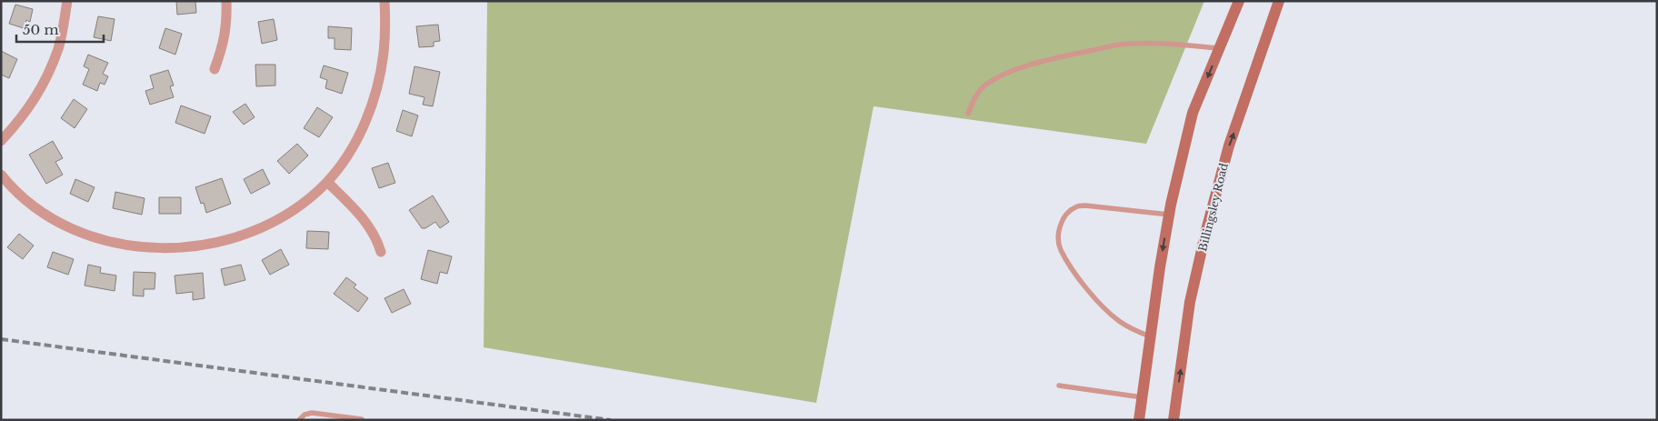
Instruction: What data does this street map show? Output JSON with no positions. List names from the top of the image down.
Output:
{
  "streets": {
    "main road": ["Billingsley Road"]
  },
  "scale_bar": "50 m"
}
